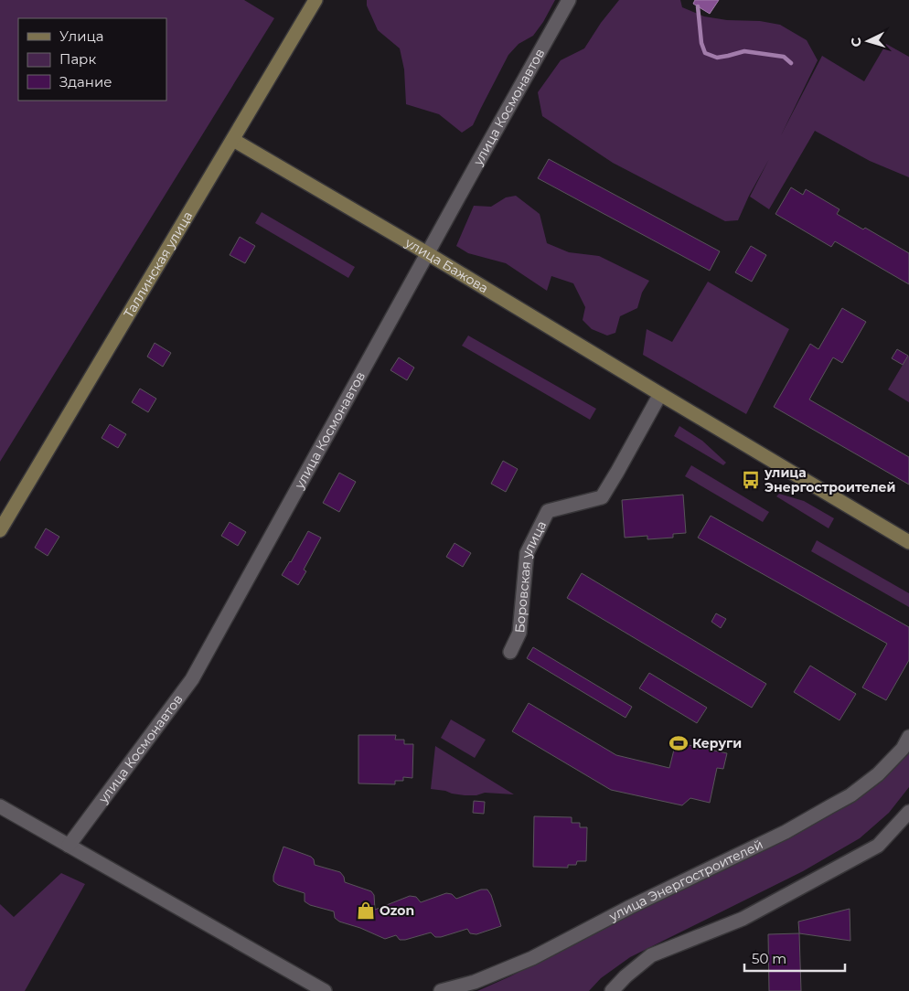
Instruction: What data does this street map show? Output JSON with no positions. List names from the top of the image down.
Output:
{
  "streets": {
    "street": [
      "улица Космонавтов",
      "Таллинская улица",
      "улица Бажова",
      "Боровская улица",
      "улица Энергостроителей"
    ]
  },
  "crossings": [
    ["улица Космонавтов", "улица Бажова"],
    ["Таллинская улица", "улица Бажова"],
    ["улица Бажова", "Боровская улица"]
  ],
  "places": {
    "bus stop": ["улица Энергостроителей"],
    "sports": ["Керуги"],
    "shop": ["Ozon"]
  },
  "legend": ["Улица", "Парк", "Здание"],
  "scale_bar": "50 m",
  "north": "left"
}
